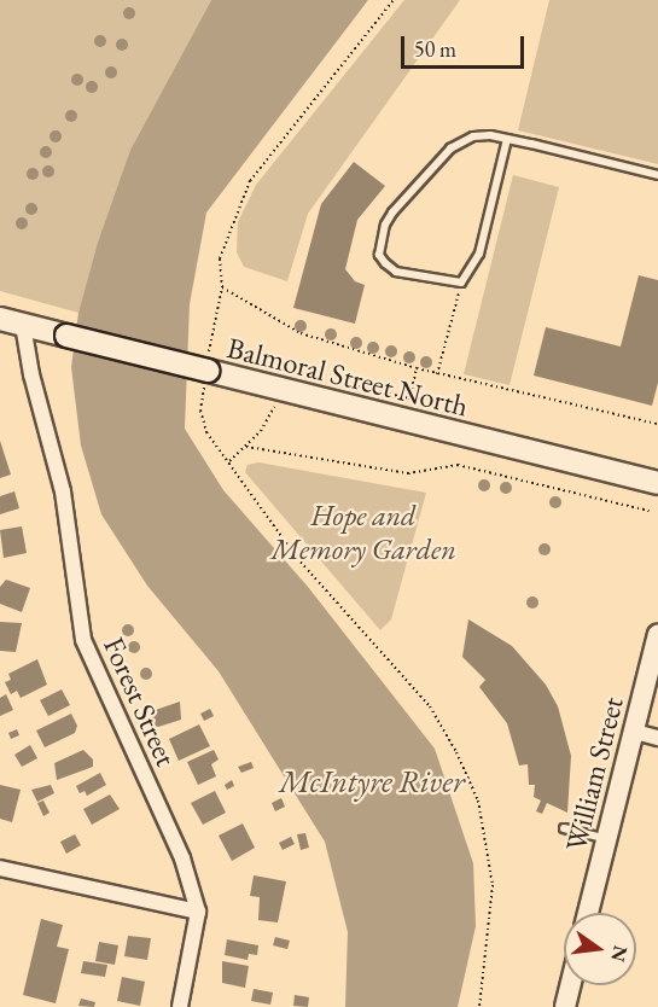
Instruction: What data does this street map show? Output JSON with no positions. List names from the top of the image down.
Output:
{
  "streets": {
    "main road": ["Balmoral Street North"],
    "street": ["Forest Street", "William Street"]
  },
  "crossings": [
    ["Balmoral Street North", "Forest Street"]
  ],
  "water": ["McIntyre River"],
  "parks": ["Hope and Memory Garden"],
  "scale_bar": "50 m",
  "north": "right"
}
